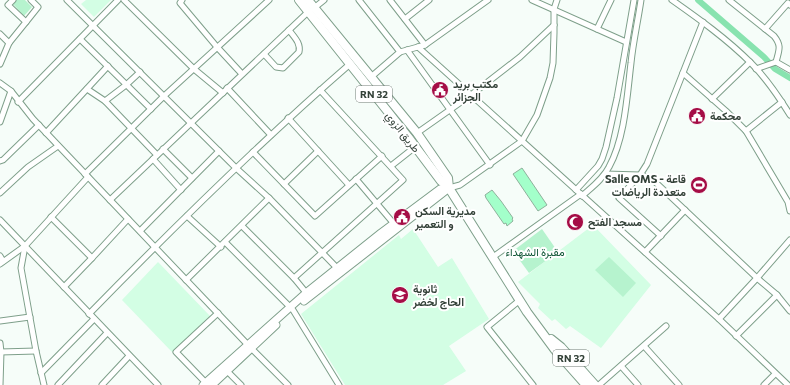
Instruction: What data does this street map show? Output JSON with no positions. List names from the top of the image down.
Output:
{
  "streets": {
    "main road": ["RN 32", "طريق الزوي"]
  },
  "parks": ["مقبرة الشهداء"],
  "places": {
    "public building": ["مكتب بريد الجزائر", "محكمة", "مديرية السكن و التعمير"],
    "sports": ["Salle OMS - قاعة متعددة الرياضات"],
    "mosque": ["مسجد الفتح"],
    "school or university": ["ثانوية الحاج لخضر"]
  }
}
